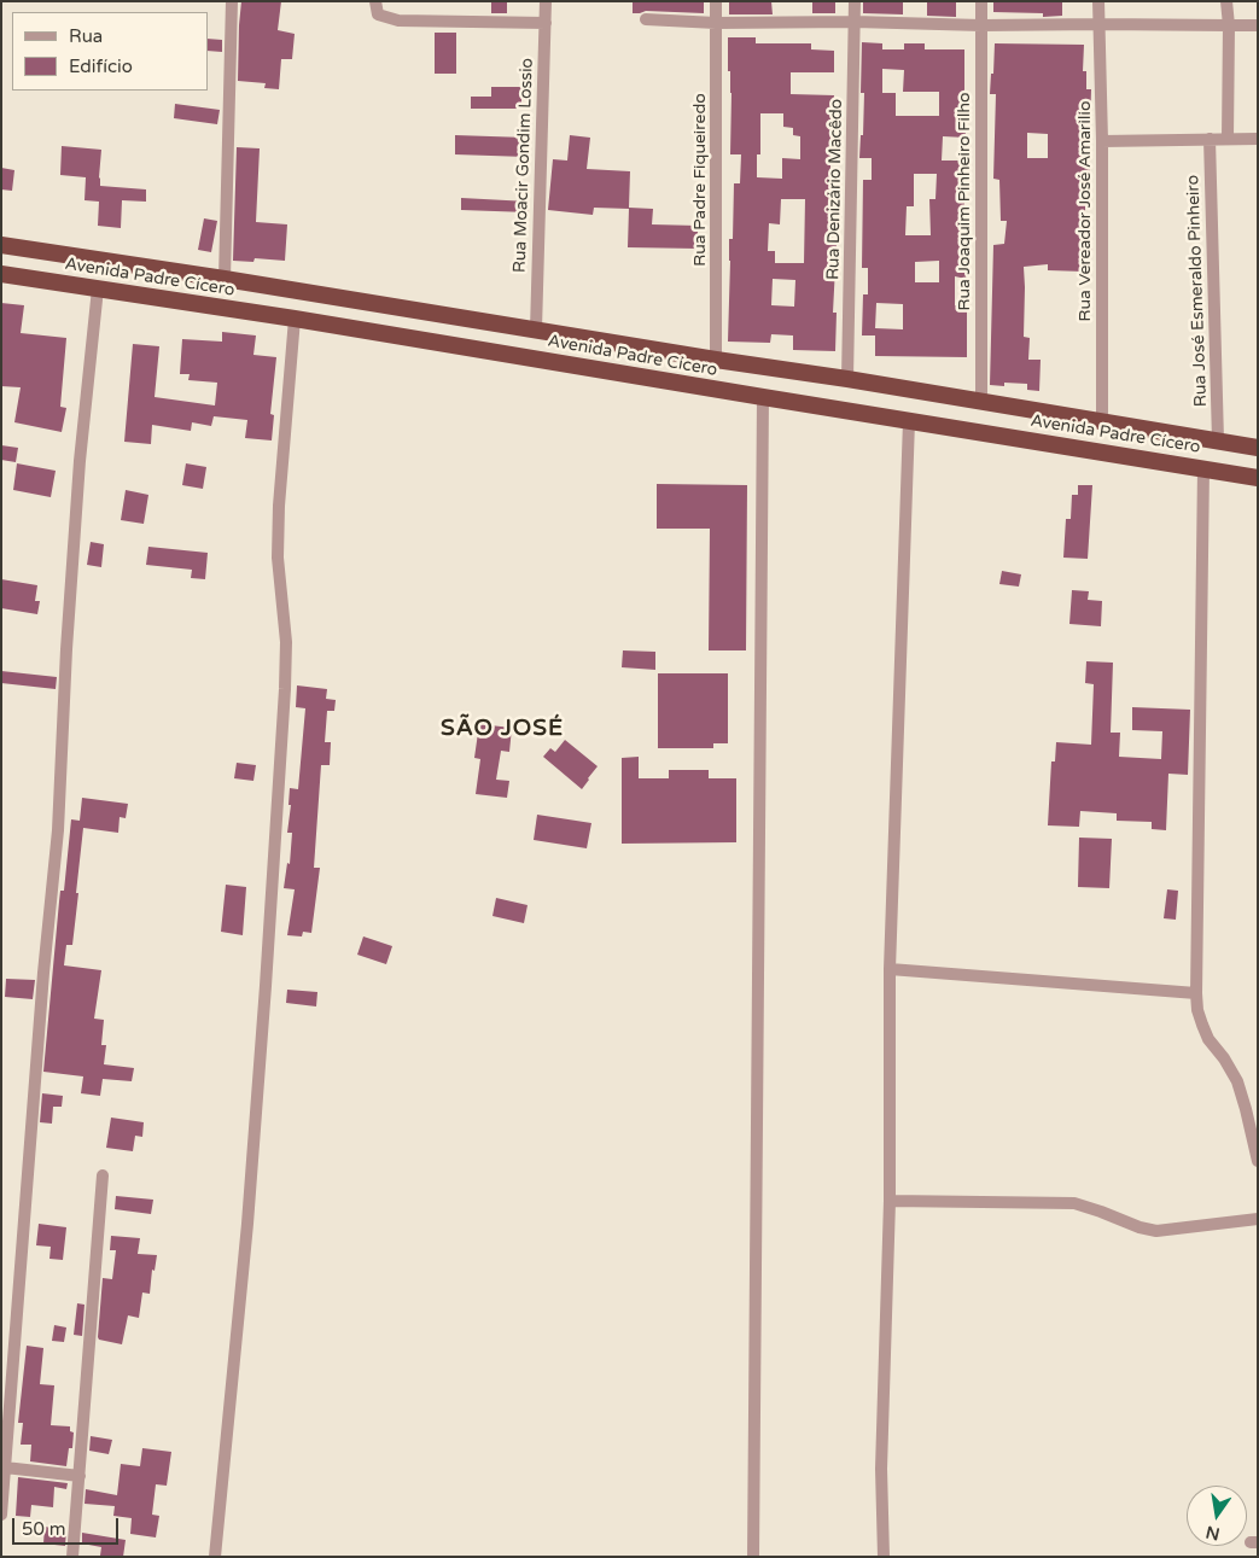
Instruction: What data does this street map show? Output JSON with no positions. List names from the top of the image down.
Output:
{
  "streets": {
    "highway": ["Avenida Padre Cícero"],
    "street": [
      "Rua Moacir Gondim Lossio",
      "Rua Padre Fiqueiredo",
      "Rua Denizário Macêdo",
      "Rua Joaquim Pinheiro Filho",
      "Rua Vereador José Amarilio",
      "Rua José Esmeraldo Pinheiro"
    ]
  },
  "crossings": [
    ["Rua Moacir Gondim Lossio", "Avenida Padre Cícero"],
    ["Rua Padre Fiqueiredo", "Avenida Padre Cícero"],
    ["Rua Denizário Macêdo", "Avenida Padre Cícero"],
    ["Rua Joaquim Pinheiro Filho", "Avenida Padre Cícero"],
    ["Rua Vereador José Amarilio", "Avenida Padre Cícero"],
    ["Avenida Padre Cícero", "Rua José Esmeraldo Pinheiro"]
  ],
  "districts": ["SÃO JOSÉ"],
  "legend": ["Rua", "Edifício"],
  "scale_bar": "50 m",
  "north": "bottom"
}
